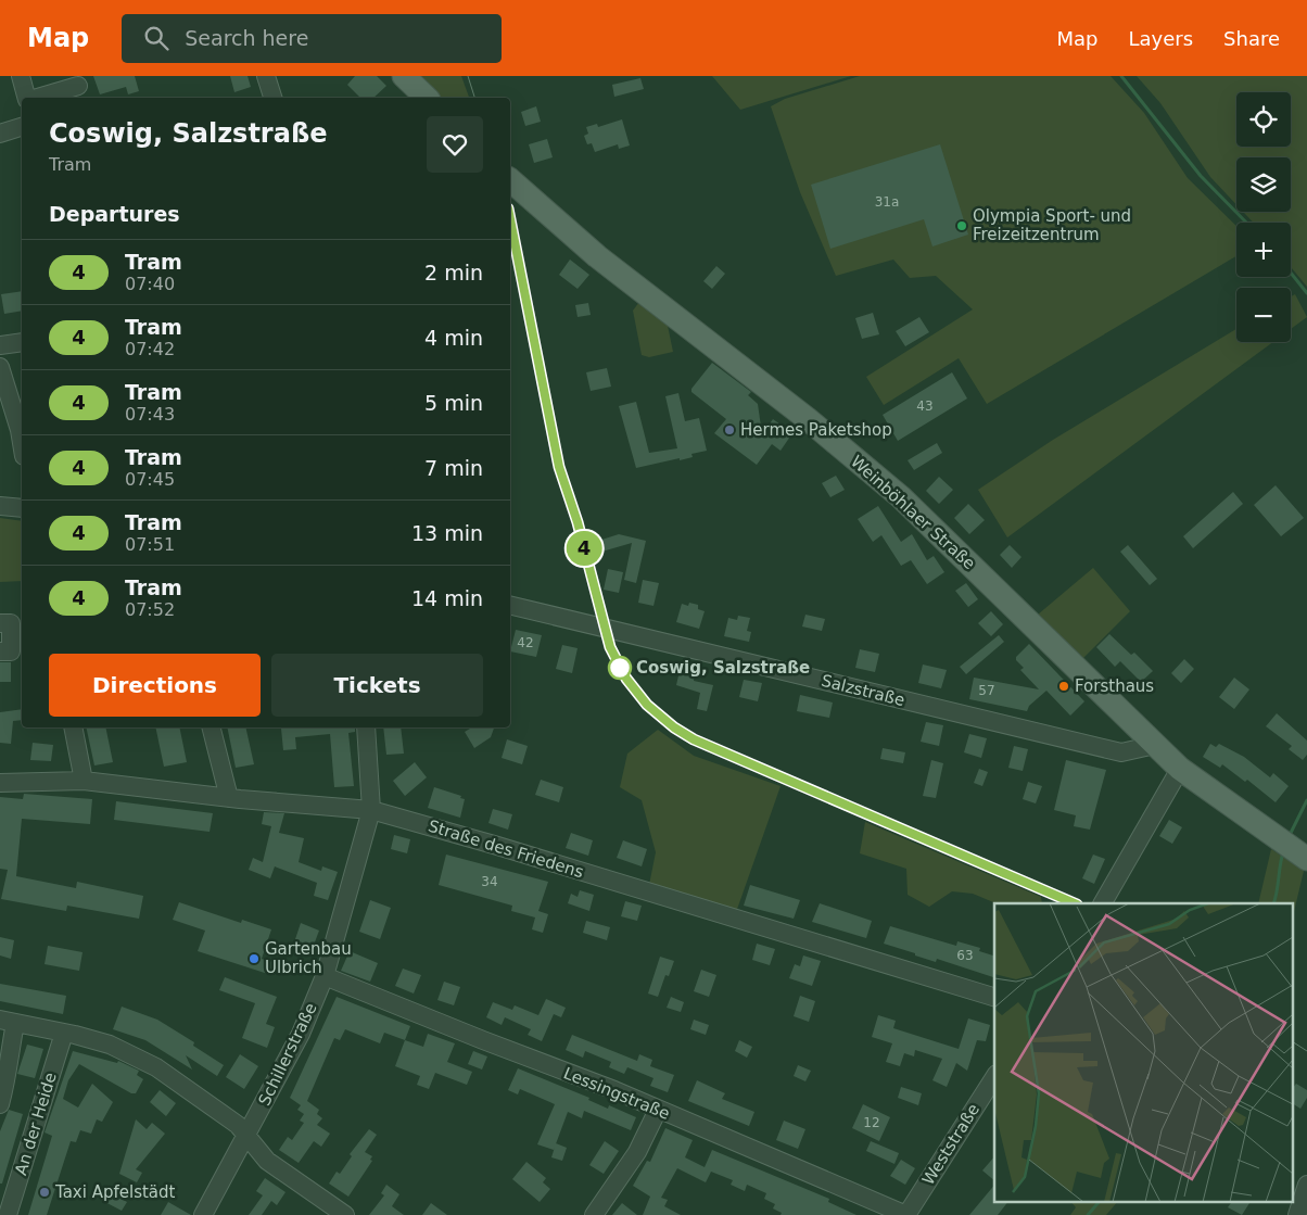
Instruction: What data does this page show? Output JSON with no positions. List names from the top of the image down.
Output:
{
  "streets": {
    "main road": ["Weinböhlaer Straße"],
    "street": [
      "Salzstraße",
      "Straße des Friedens",
      "Schillerstraße",
      "Lessingstraße",
      "An der Heide",
      "Weststraße"
    ]
  },
  "crossings": [
    ["Weinböhlaer Straße", "Salzstraße"],
    ["Straße des Friedens", "Schillerstraße"],
    ["Schillerstraße", "Lessingstraße"],
    ["Lessingstraße", "Weststraße"]
  ],
  "places": [
    "Olympia Sport- und Freizeitzentrum",
    "Hermes Paketshop",
    "Coswig, Salzstraße",
    "Forsthaus",
    "Gartenbau Ulbrich",
    "Taxi Apfelstädt"
  ],
  "lines": ["tram line 4"],
  "house_numbers": [
    "31a",
    "43",
    "42",
    "57",
    "34",
    "63",
    "12"
  ],
  "page": {
    "header": "Map",
    "search": "Search here",
    "nav": ["Map", "Layers", "Share"],
    "on_map": "4",
    "map_buttons": ["+", "−"],
    "heading": [
      ["Coswig, Salzstraße", "Tram"],
      "Departures"
    ],
    "list": [
      {
        "mark": "4",
        "name": "Tram",
        "note": "07:40",
        "value": "2 min"
      },
      {
        "mark": "4",
        "name": "Tram",
        "note": "07:42",
        "value": "4 min"
      },
      {
        "mark": "4",
        "name": "Tram",
        "note": "07:43",
        "value": "5 min"
      },
      {
        "mark": "4",
        "name": "Tram",
        "note": "07:45",
        "value": "7 min"
      },
      {
        "mark": "4",
        "name": "Tram",
        "note": "07:51",
        "value": "13 min"
      },
      {
        "mark": "4",
        "name": "Tram",
        "note": "07:52",
        "value": "14 min"
      }
    ],
    "buttons": ["Directions", "Tickets"]
  }
}
